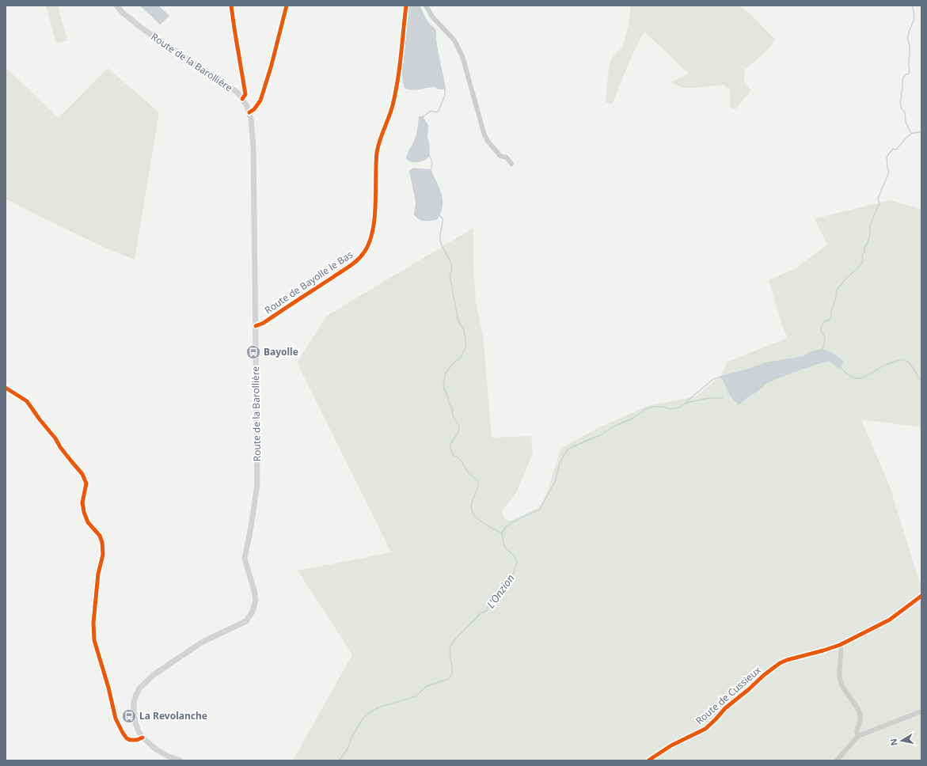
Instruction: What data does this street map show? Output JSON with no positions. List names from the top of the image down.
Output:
{
  "streets": {
    "main road": ["Route de la Barollière"],
    "street": ["Route de Bayolle le Bas", "Route de Cussieux"]
  },
  "crossings": [
    ["Route de la Barollière", "Route de Bayolle le Bas"]
  ],
  "water": ["L'Onzion"],
  "places": {
    "bus stop": ["Bayolle", "La Revolanche"]
  },
  "north": "left"
}
